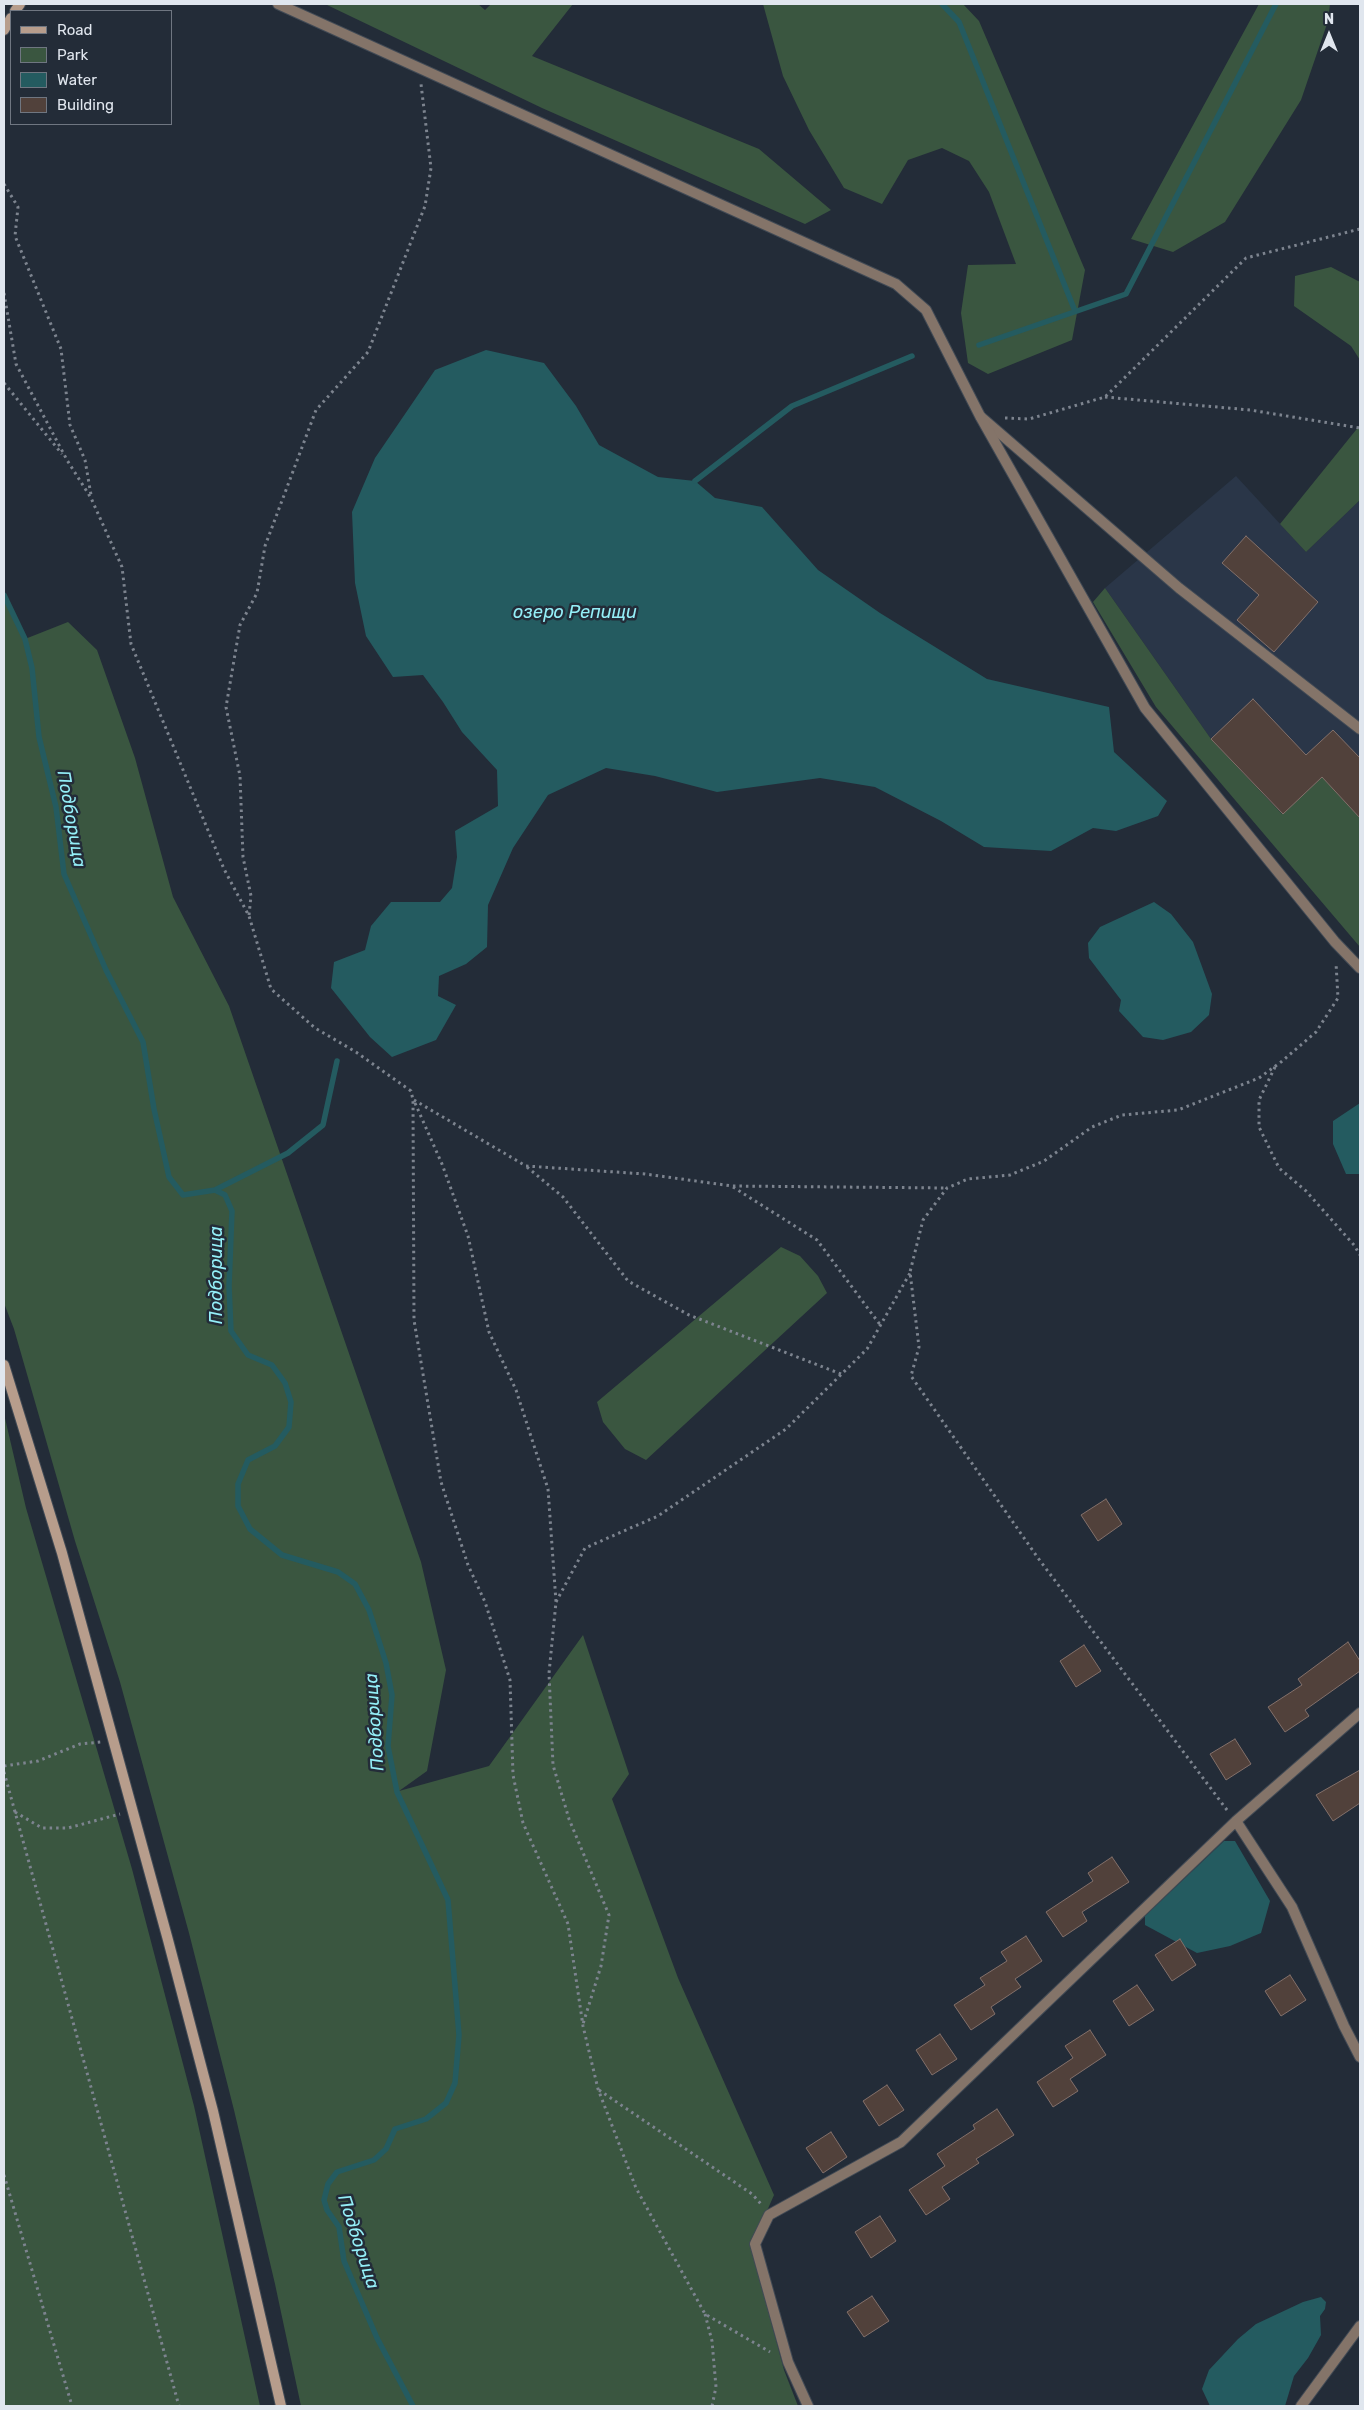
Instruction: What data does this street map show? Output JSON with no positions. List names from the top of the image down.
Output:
{
  "water": ["озеро Репищи", "Подборица"],
  "legend": [
    "Road",
    "Park",
    "Water",
    "Building"
  ],
  "north": "top"
}
